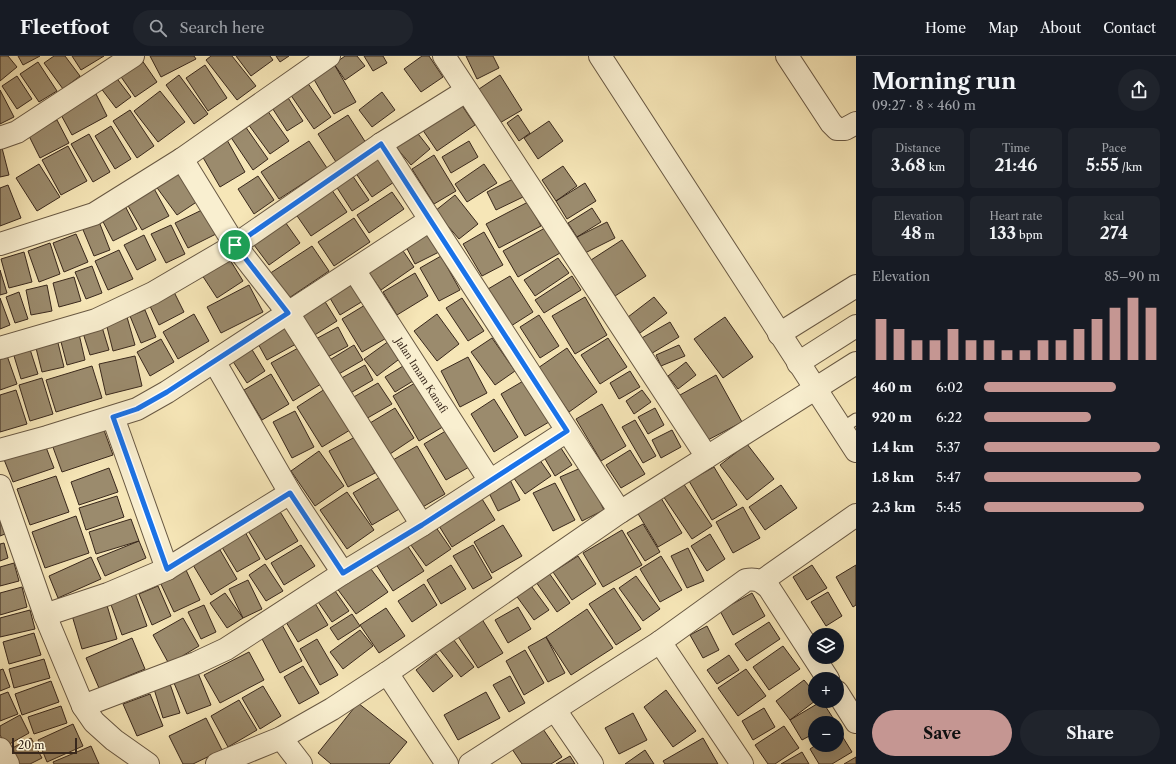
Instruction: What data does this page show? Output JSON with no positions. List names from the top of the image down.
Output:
{
  "streets": {
    "street": ["Jalan Imam Kanafi"]
  },
  "scale_bar": "20 m",
  "page": {
    "header": "Fleetfoot",
    "search": "Search here",
    "nav": [
      "Home",
      "Map",
      "About",
      "Contact"
    ],
    "heading": ["Morning run", "09:27 · 8 × 460 m"],
    "stats": [
      ["Distance", "3.68 km"],
      ["Time", "21:46"],
      ["Pace", "5:55 /km"],
      ["Elevation", "48 m"],
      ["Heart rate", "133 bpm"],
      ["kcal", "274"]
    ],
    "chart": ["Elevation", "85–90 m"],
    "list": [
      {
        "name": "460 m",
        "note": "6:02"
      },
      {
        "name": "920 m",
        "note": "6:22"
      },
      {
        "name": "1.4 km",
        "note": "5:37"
      },
      {
        "name": "1.8 km",
        "note": "5:47"
      },
      {
        "name": "2.3 km",
        "note": "5:45"
      }
    ],
    "map_buttons": ["+", "−"],
    "buttons": ["Save", "Share"],
    "scale": "20 m"
  }
}
